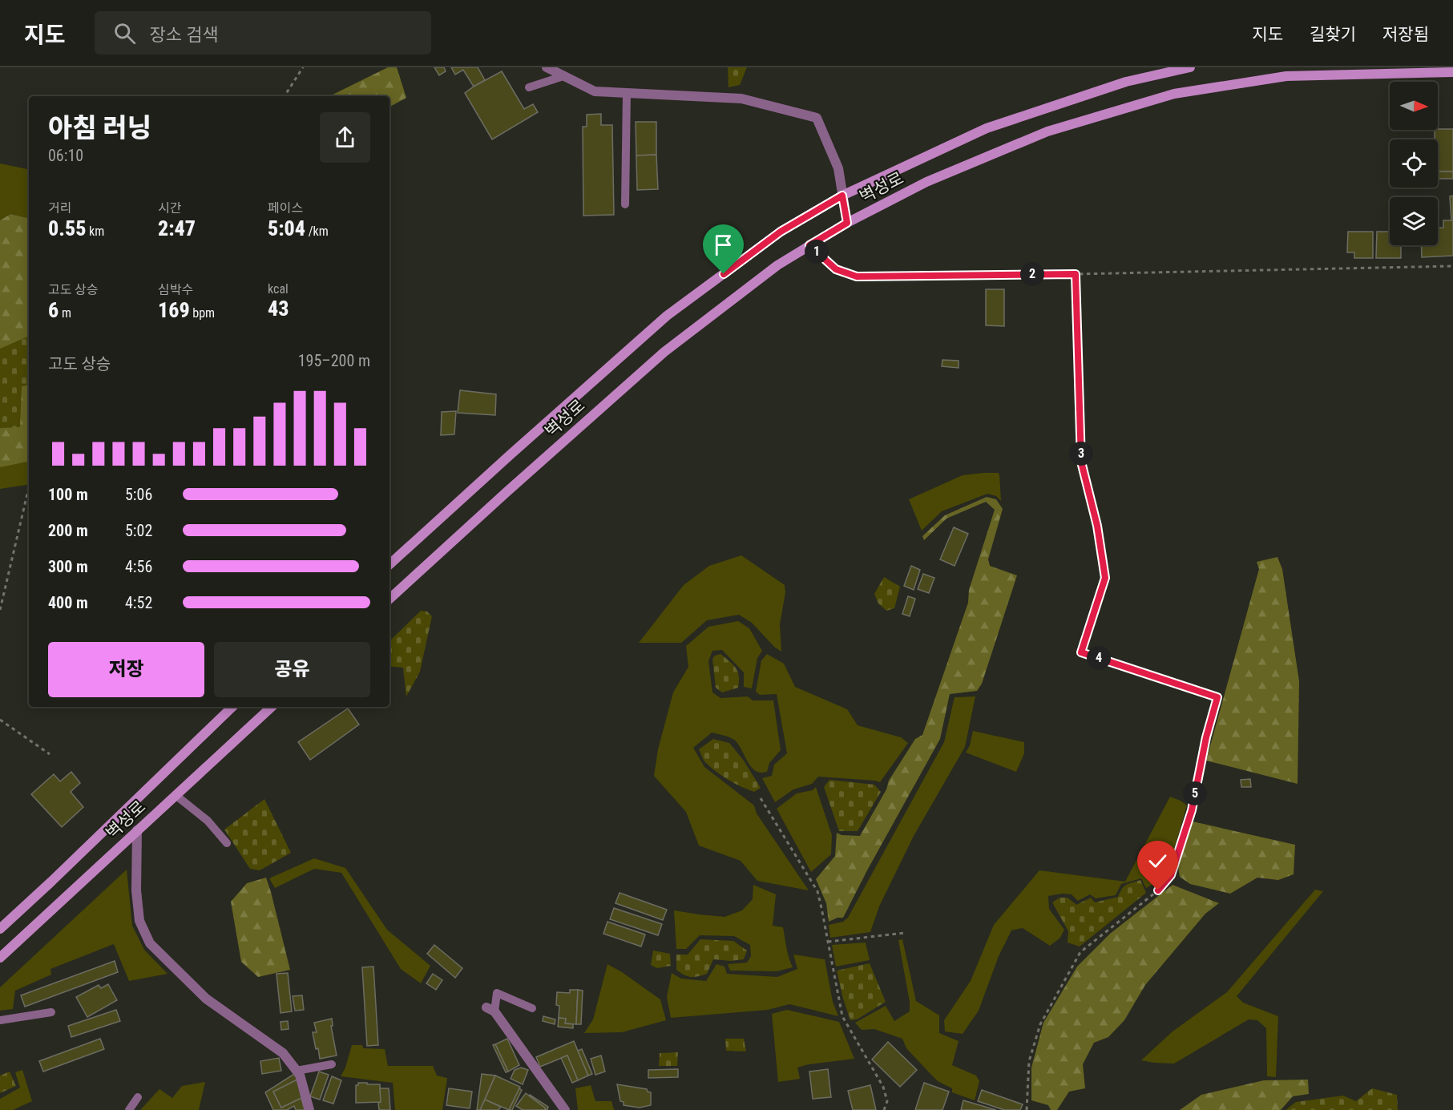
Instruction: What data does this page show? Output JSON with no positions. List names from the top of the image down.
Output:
{
  "streets": {
    "main road": ["벽성로"]
  },
  "north": "right",
  "page": {
    "header": "지도",
    "search": "장소 검색",
    "nav": ["지도", "길찾기", "저장됨"],
    "heading": ["아침 러닝", "06:10"],
    "stats": [
      ["거리", "0.55 km"],
      ["시간", "2:47"],
      ["페이스", "5:04 /km"],
      ["고도 상승", "6 m"],
      ["심박수", "169 bpm"],
      ["kcal", "43"]
    ],
    "pins": [
      "1",
      "2",
      "3",
      "4",
      "5"
    ],
    "chart": ["고도 상승", "195–200 m"],
    "list": [
      {
        "name": "100 m",
        "note": "5:06"
      },
      {
        "name": "200 m",
        "note": "5:02"
      },
      {
        "name": "300 m",
        "note": "4:56"
      },
      {
        "name": "400 m",
        "note": "4:52"
      }
    ],
    "buttons": ["저장", "공유"]
  }
}
